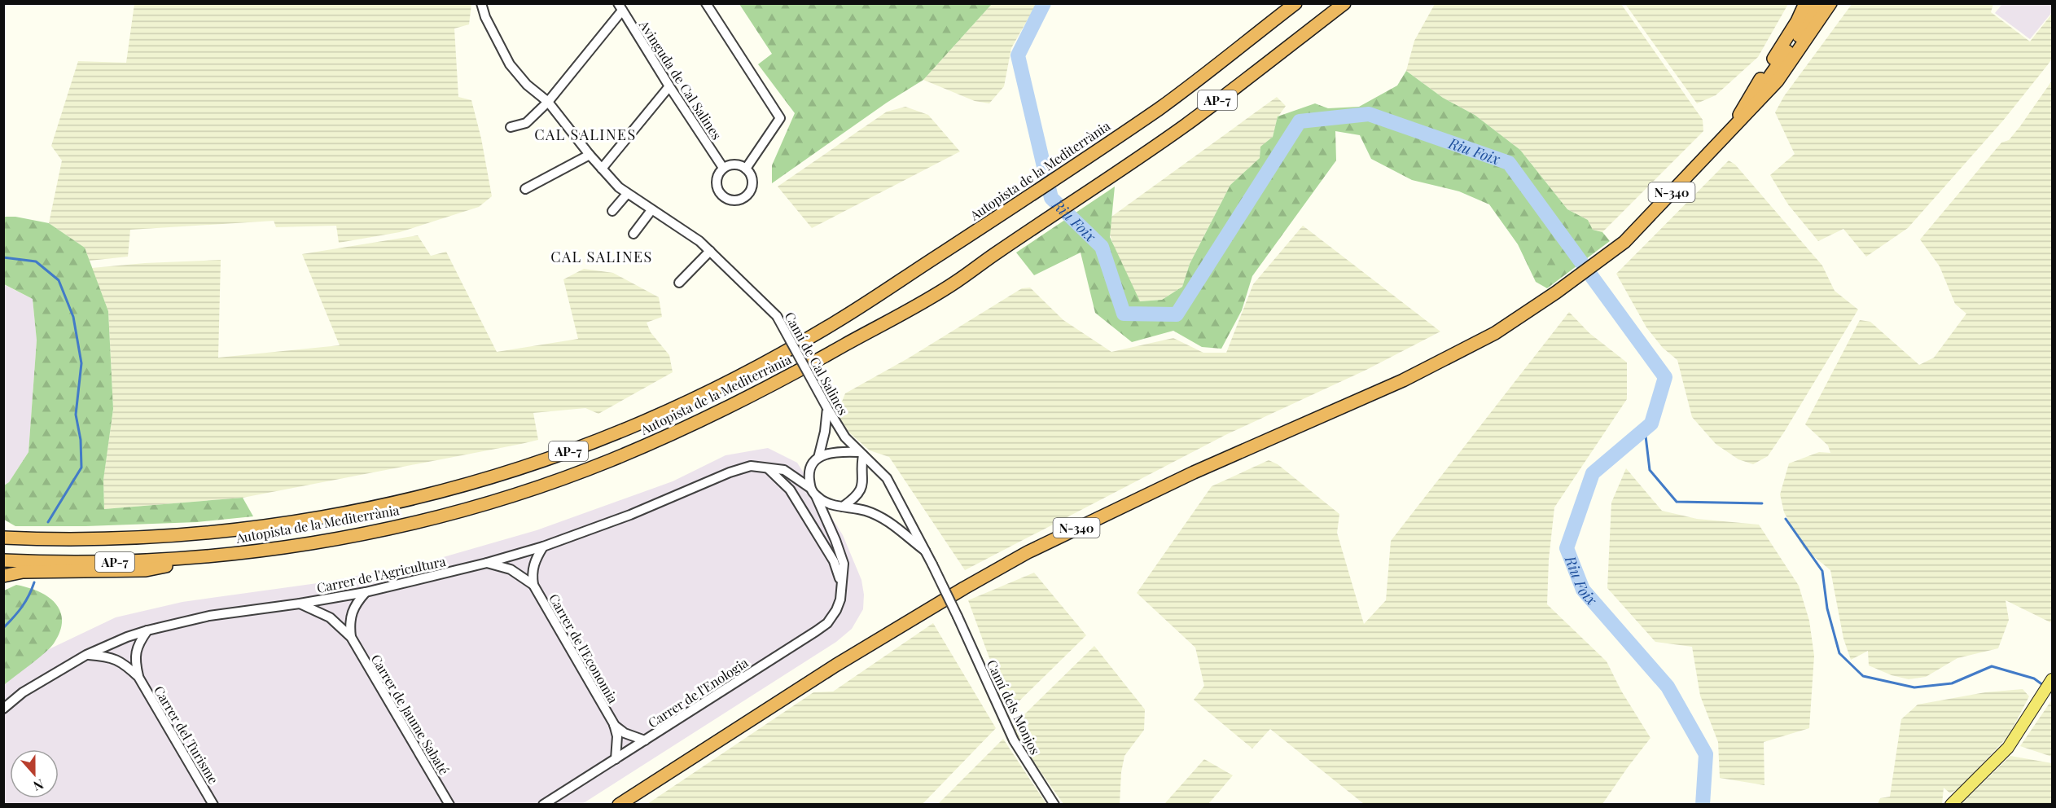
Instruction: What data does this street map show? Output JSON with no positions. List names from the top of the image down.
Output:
{
  "streets": {
    "highway": ["AP-7", "Autopista de la Mediterrània", "N-340"],
    "street": [
      "Avinguda de Cal Salines",
      "Camí de Cal Salines",
      "Carrer de l'Agricultura",
      "Carrer de l'Economia",
      "Carrer de l'Enologia",
      "Camí dels Monjos",
      "Carrer de Jaume Sabaté",
      "Carrer del Turisme"
    ]
  },
  "crossings": [
    ["Camí de Cal Salines", "Carrer de l'Agricultura"],
    ["Camí de Cal Salines", "Carrer de l'Enologia"],
    ["Camí de Cal Salines", "Camí dels Monjos"],
    ["Carrer de l'Agricultura", "Carrer de l'Economia"],
    ["Carrer de l'Agricultura", "Carrer de l'Enologia"],
    ["Carrer de l'Agricultura", "Carrer de Jaume Sabaté"],
    ["Carrer de l'Agricultura", "Carrer del Turisme"],
    ["Carrer de l'Economia", "Carrer de l'Enologia"]
  ],
  "districts": ["CAL SALINES", "CAL SALINES"],
  "water": ["Riu Foix"],
  "north": "bottom"
}
